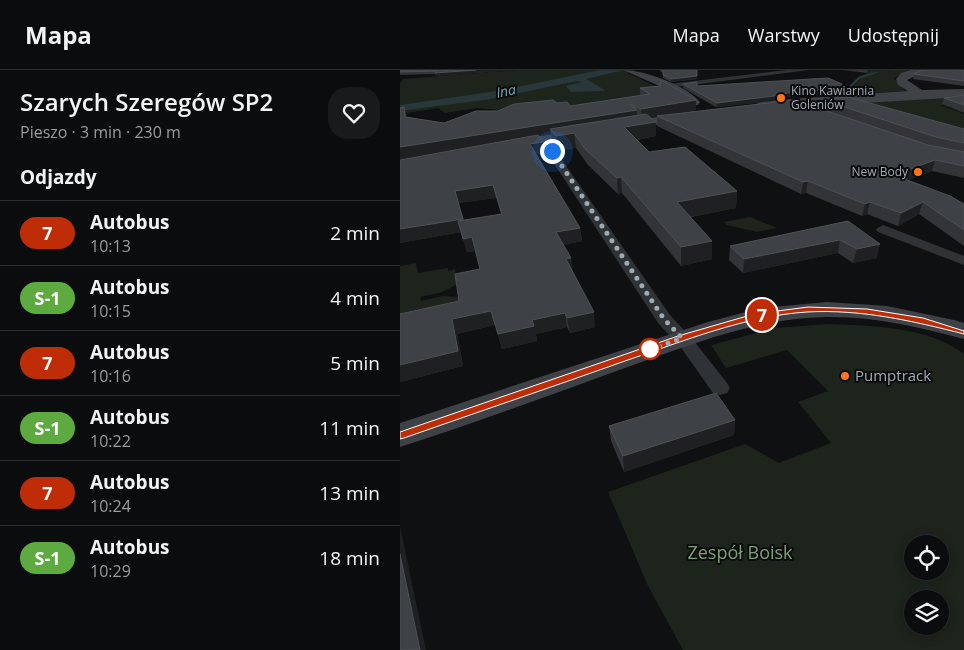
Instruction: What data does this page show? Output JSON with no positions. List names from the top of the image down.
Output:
{
  "water": ["Ina"],
  "parks": ["Zespół Boisk"],
  "places": ["Kino Kawiarnia Goleniów", "New Body", "Pumptrack"],
  "lines": ["bus line 7"],
  "page": {
    "header": "Mapa",
    "nav": ["Mapa", "Warstwy", "Udostępnij"],
    "heading": [
      ["Szarych Szeregów SP2", "Pieszo · 3 min · 230 m"],
      "Odjazdy"
    ],
    "on_map": "7",
    "list": [
      {
        "mark": "7",
        "name": "Autobus",
        "note": "10:13",
        "value": "2 min"
      },
      {
        "mark": "S-1",
        "name": "Autobus",
        "note": "10:15",
        "value": "4 min"
      },
      {
        "mark": "7",
        "name": "Autobus",
        "note": "10:16",
        "value": "5 min"
      },
      {
        "mark": "S-1",
        "name": "Autobus",
        "note": "10:22",
        "value": "11 min"
      },
      {
        "mark": "7",
        "name": "Autobus",
        "note": "10:24",
        "value": "13 min"
      },
      {
        "mark": "S-1",
        "name": "Autobus",
        "note": "10:29",
        "value": "18 min"
      }
    ]
  }
}
